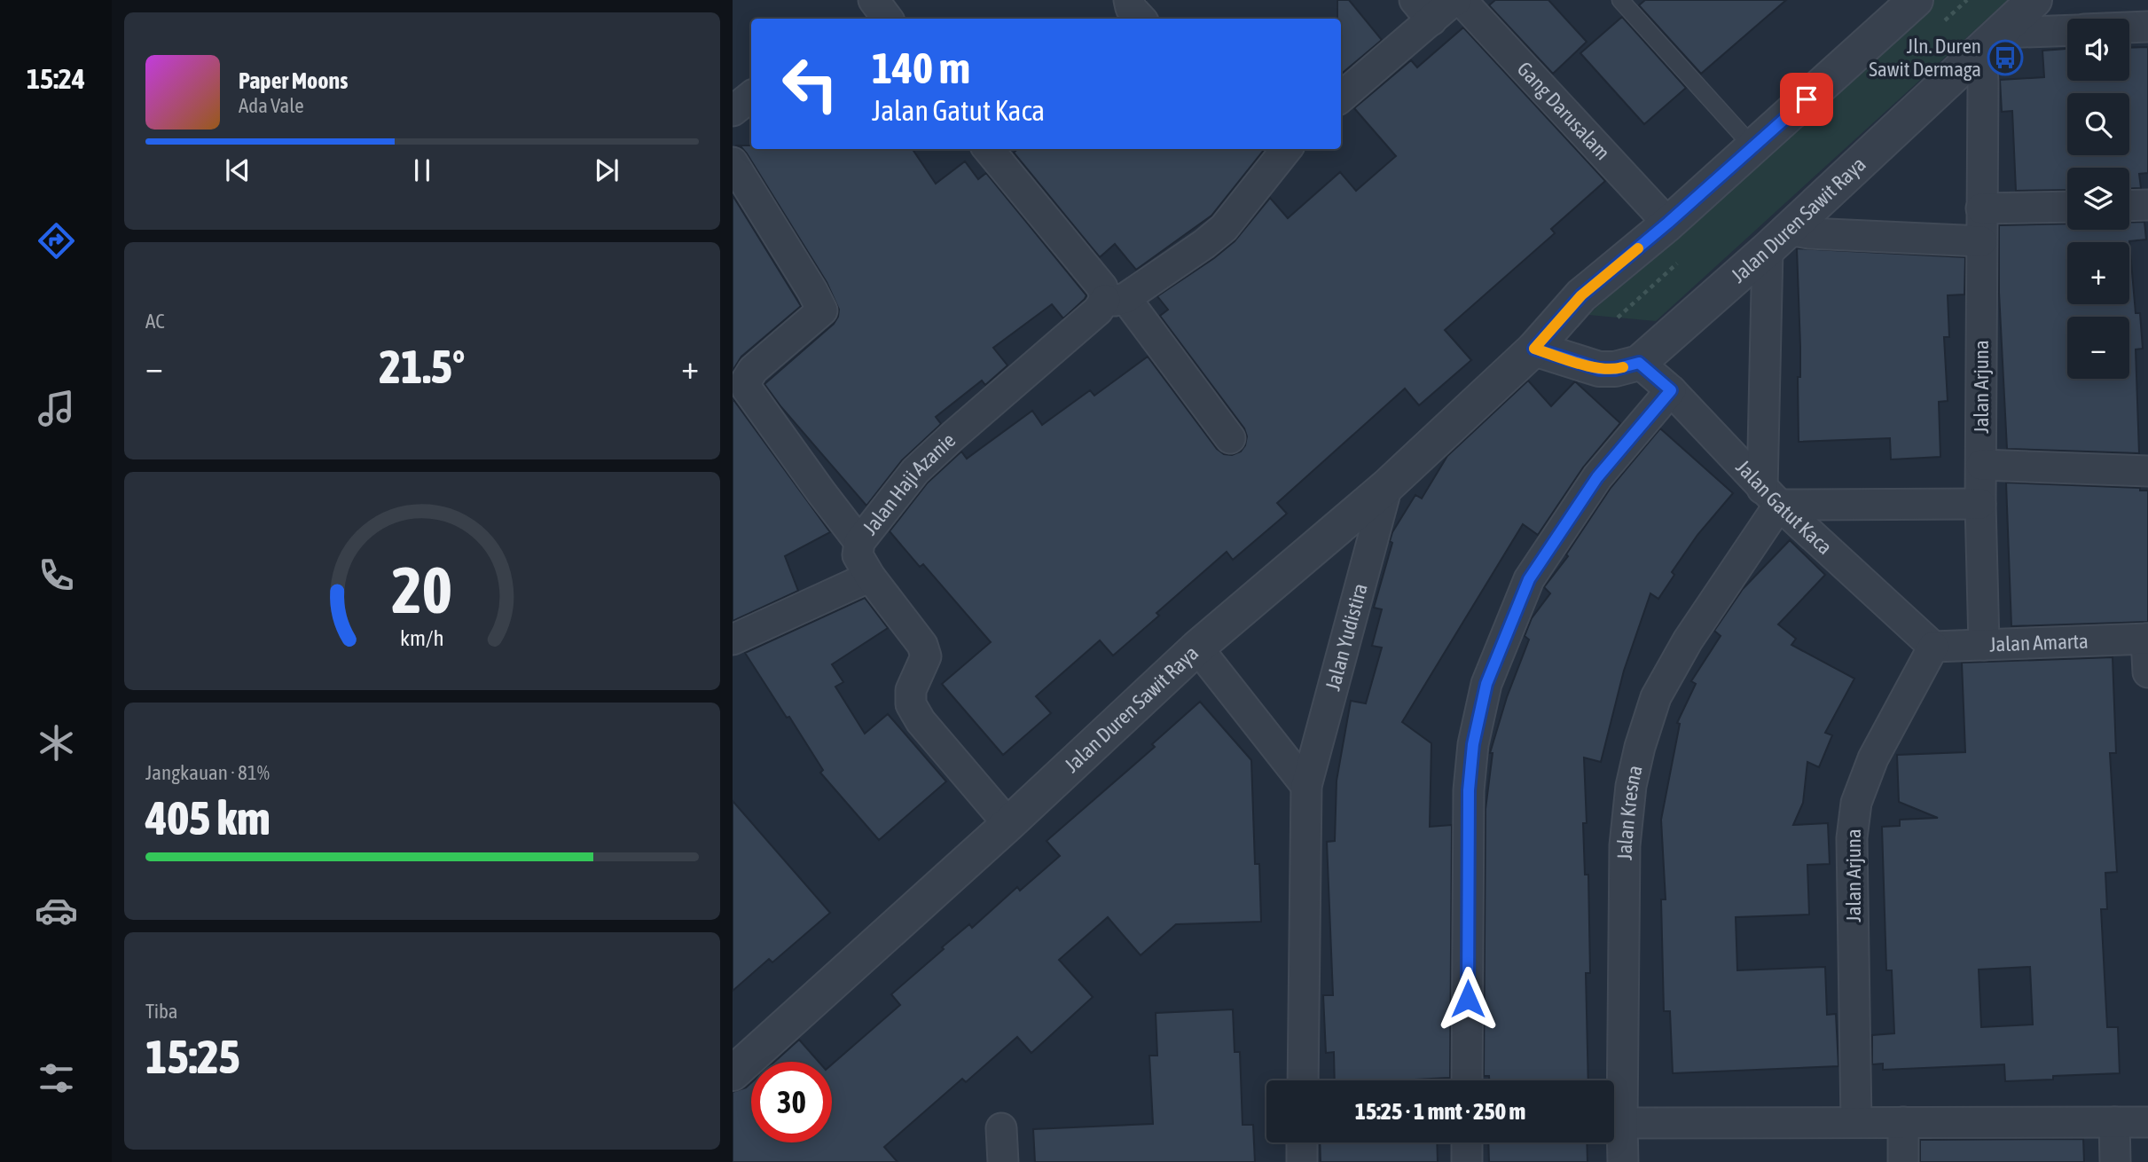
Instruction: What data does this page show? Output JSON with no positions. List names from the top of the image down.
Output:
{
  "streets": {
    "street": [
      "Gang Darusalam",
      "Jalan Duren Sawit Raya",
      "Jalan Arjuna",
      "Jalan Haji Azanie",
      "Jalan Gatut Kaca",
      "Jalan Yudistira",
      "Jalan Amarta",
      "Jalan Kresna"
    ]
  },
  "crossings": [
    ["Gang Darusalam", "Jalan Duren Sawit Raya"],
    ["Jalan Duren Sawit Raya", "Jalan Arjuna"],
    ["Jalan Duren Sawit Raya", "Jalan Haji Azanie"],
    ["Jalan Duren Sawit Raya", "Jalan Gatut Kaca"],
    ["Jalan Duren Sawit Raya", "Jalan Yudistira"],
    ["Jalan Arjuna", "Jalan Gatut Kaca"],
    ["Jalan Arjuna", "Jalan Amarta"],
    ["Jalan Gatut Kaca", "Jalan Amarta"],
    ["Jalan Gatut Kaca", "Jalan Kresna"]
  ],
  "places": {
    "bus stop": ["Jln. Duren Sawit Dermaga"]
  },
  "page": {
    "tabs": "15:24",
    "map_buttons": ["+", "−"],
    "turn": ["140 m", "Jalan Gatut Kaca"],
    "song": ["Paper Moons", "Ada Vale"],
    "tile": [
      "AC",
      ["Jangkauan · 81%", "405 km"],
      ["Tiba", "15:25"]
    ],
    "heat": ["−", "21.5°", "+"],
    "limit": "30",
    "trip": "15:25 · 1 mnt · 250 m",
    "gauge": ["20", "km/h"]
  }
}
